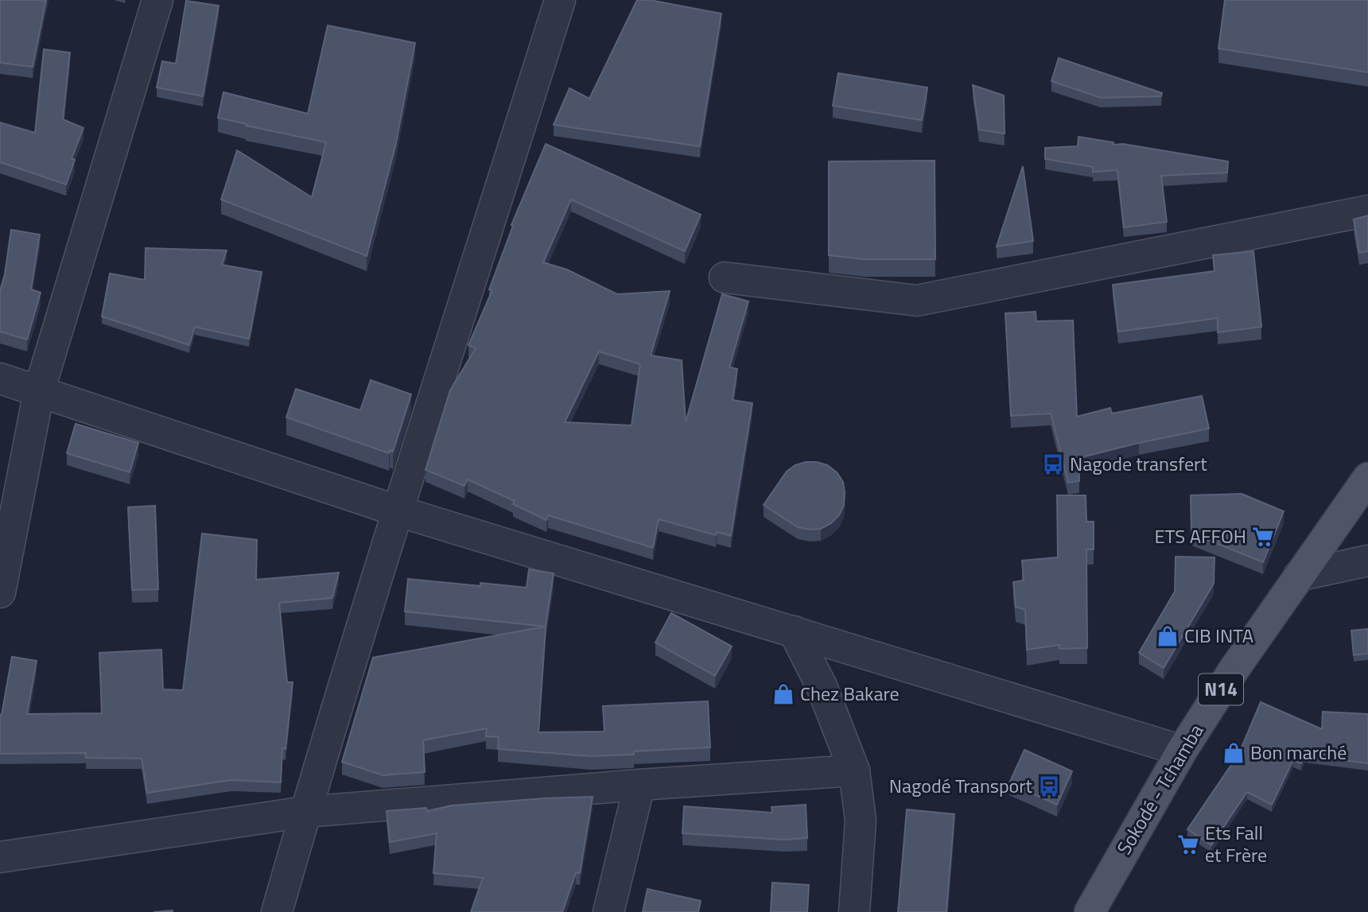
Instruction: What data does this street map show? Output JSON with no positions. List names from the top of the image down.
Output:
{
  "streets": {
    "main road": ["N14", "Sokodé - Tchamba"]
  },
  "places": {
    "bus stop": ["Nagode transfert", "Nagodé Transport"],
    "supermarket": ["ETS AFFOH", "Ets Fall et Frère"],
    "shop": ["CIB INTA", "Chez Bakare", "Bon marché"]
  }
}
